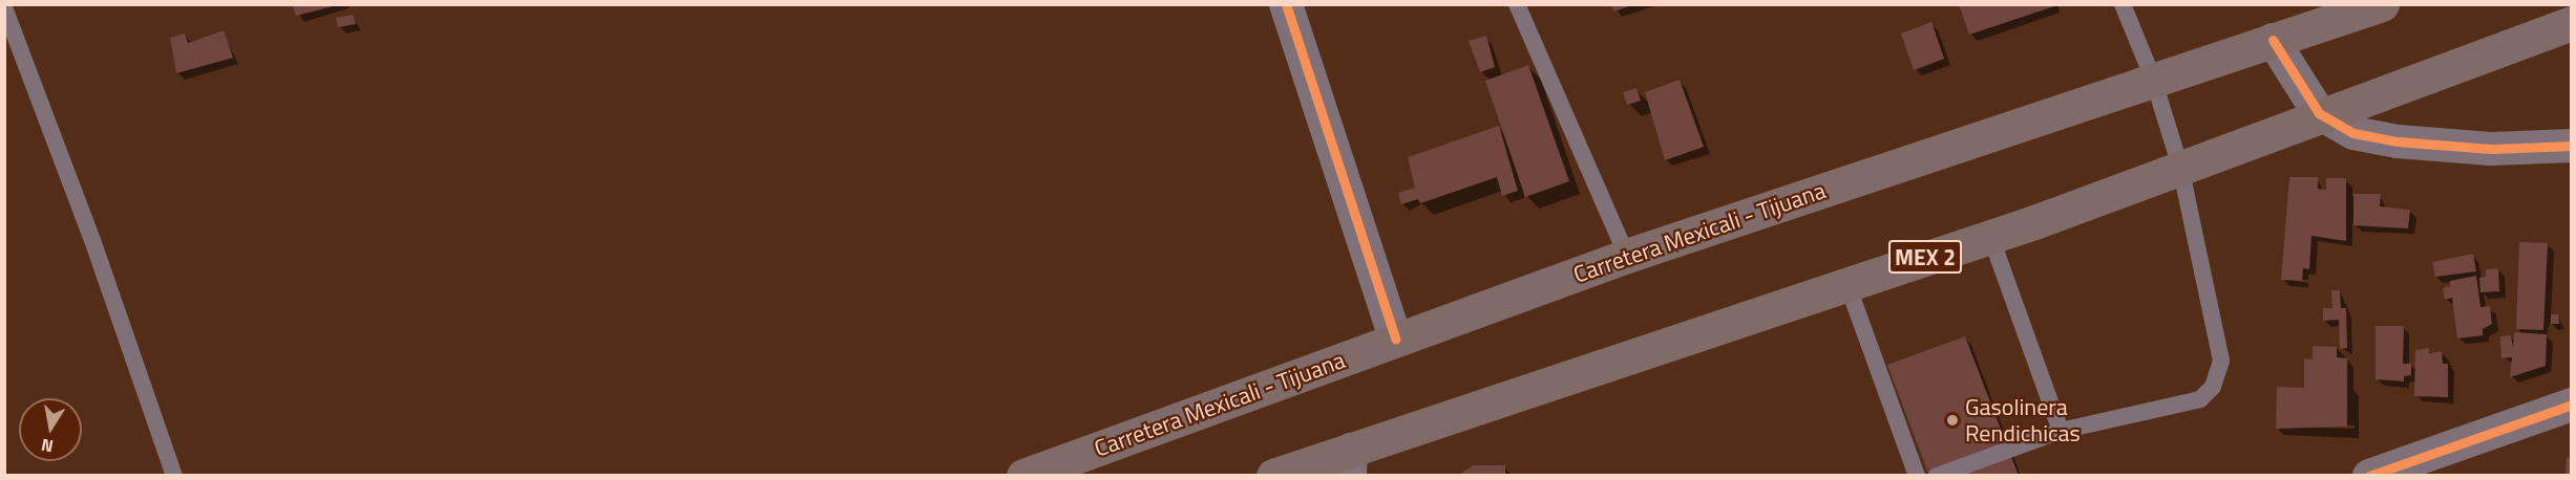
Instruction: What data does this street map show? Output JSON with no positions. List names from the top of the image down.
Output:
{
  "streets": {
    "main road": ["Carretera Mexicali - Tijuana", "MEX 2"]
  },
  "places": ["Gasolinera Rendichicas"],
  "north": "bottom"
}
